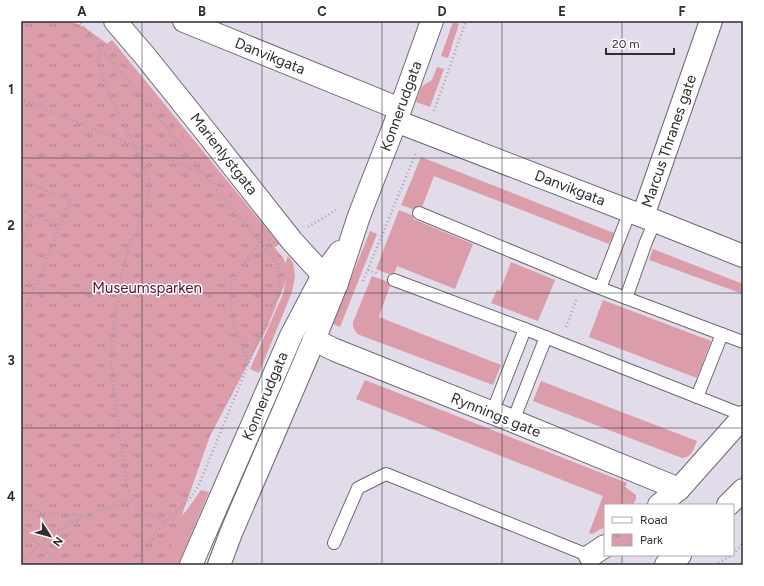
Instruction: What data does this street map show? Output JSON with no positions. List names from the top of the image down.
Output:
{
  "streets": {
    "street": [
      "Danvikgata",
      "Konnerudgata",
      "Marcus Thranes gate",
      "Marienlystgata",
      "Rynnings gate"
    ]
  },
  "crossings": [
    ["Danvikgata", "Konnerudgata"],
    ["Danvikgata", "Marcus Thranes gate"],
    ["Konnerudgata", "Marienlystgata"],
    ["Konnerudgata", "Rynnings gate"]
  ],
  "parks": ["Museumsparken"],
  "legend": ["Road", "Park"],
  "scale_bar": "20 m",
  "north": "bottom right",
  "grid": {
    "columns": [
      "A",
      "B",
      "C",
      "D",
      "E",
      "F"
    ],
    "rows": [
      "1",
      "2",
      "3",
      "4"
    ]
  }
}
